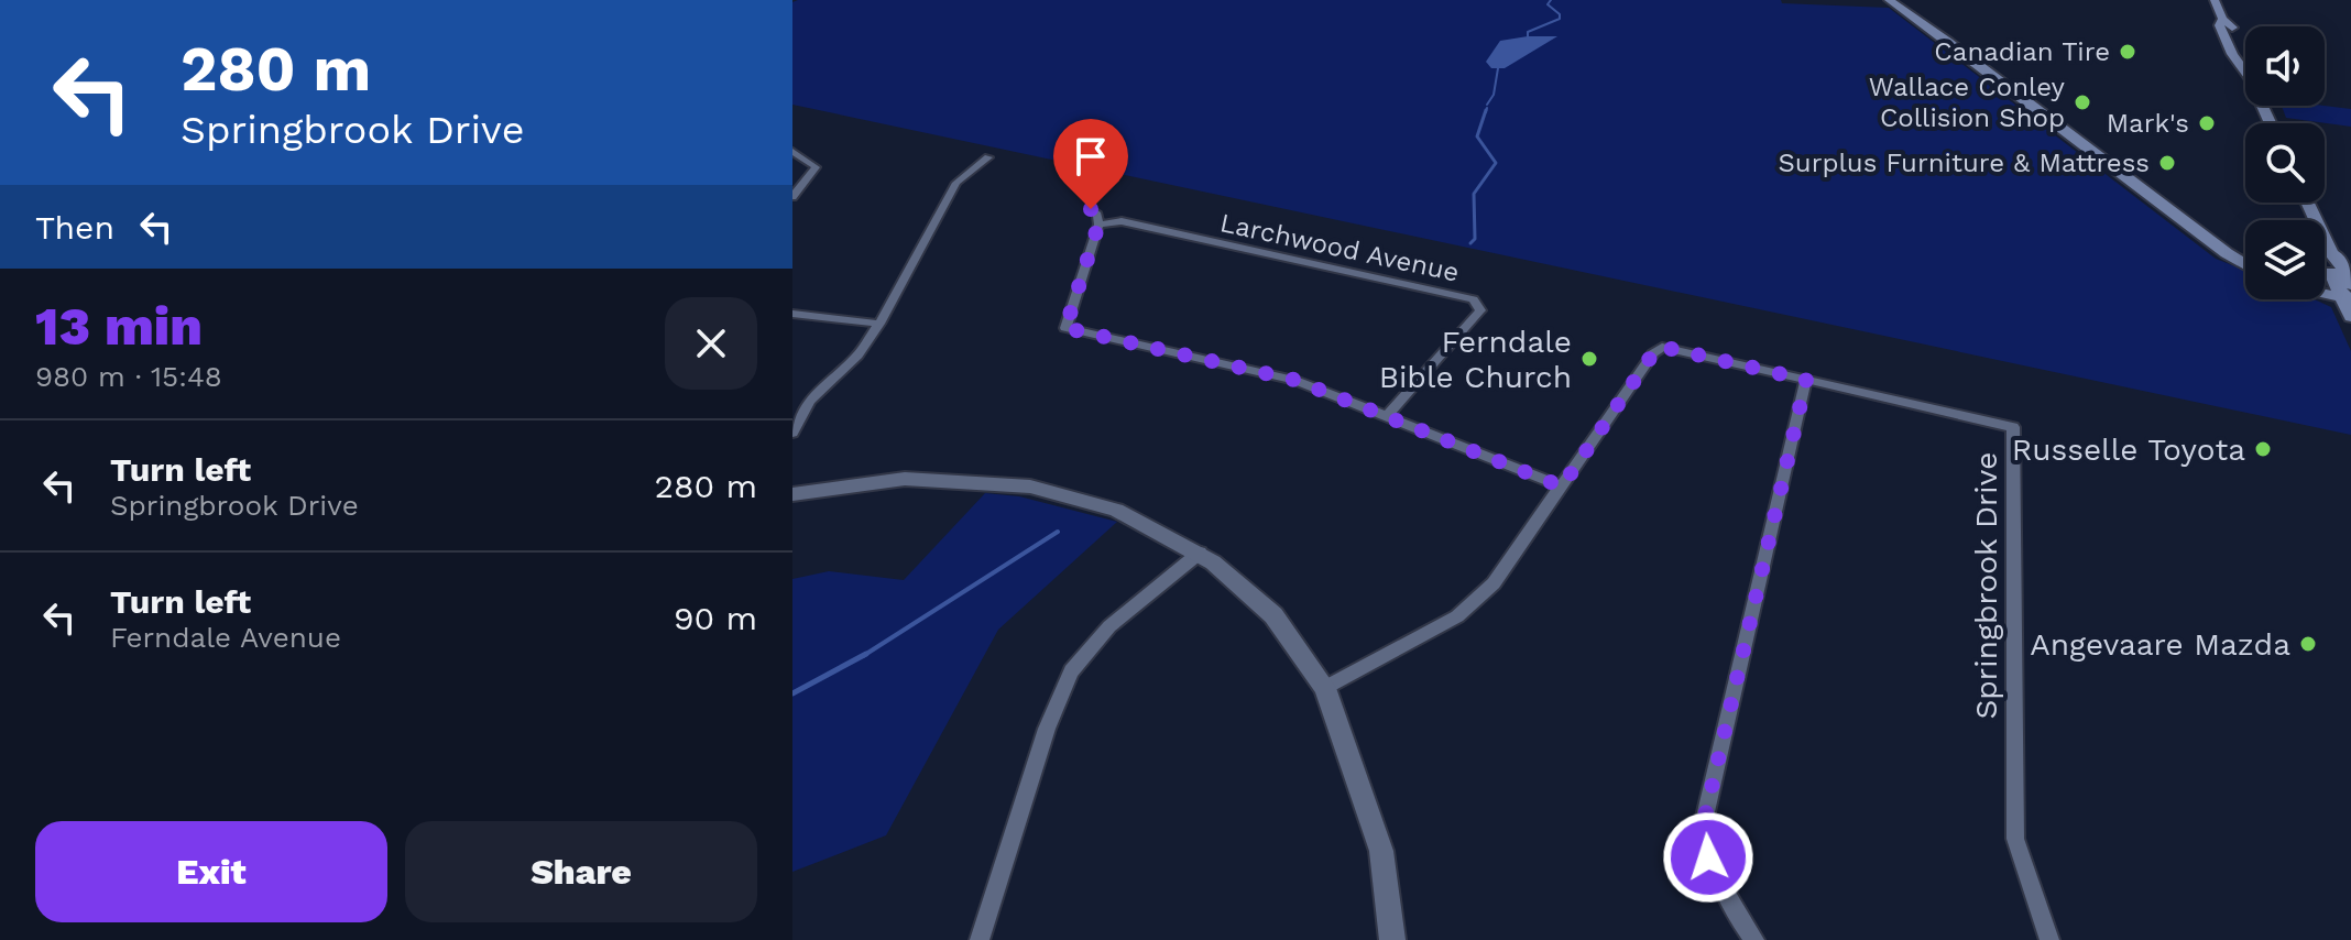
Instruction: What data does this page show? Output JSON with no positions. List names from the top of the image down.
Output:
{
  "streets": {
    "street": ["Larchwood Avenue", "Springbrook Drive"]
  },
  "places": [
    "Canadian Tire",
    "Wallace Conley Collision Shop",
    "Mark's",
    "Surplus Furniture & Mattress",
    "Ferndale Bible Church",
    "Russelle Toyota",
    "Angevaare Mazda"
  ],
  "page": {
    "turn": ["280 m", "Springbrook Drive"],
    "then": "Then",
    "heading": ["13 min", "980 m · 15:48"],
    "list": [
      {
        "name": "Turn left",
        "note": "Springbrook Drive",
        "value": "280 m"
      },
      {
        "name": "Turn left",
        "note": "Ferndale Avenue",
        "value": "90 m"
      }
    ],
    "buttons": ["Exit", "Share"]
  }
}
